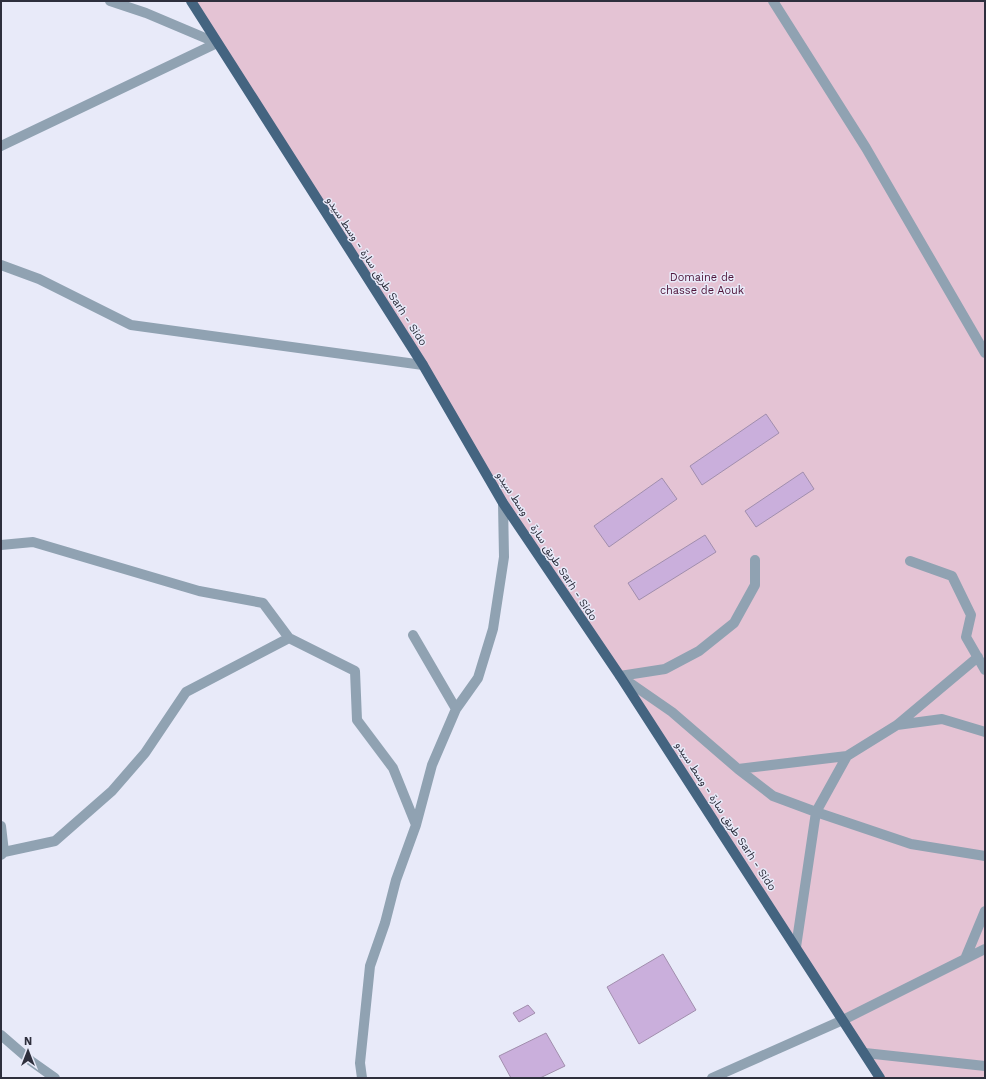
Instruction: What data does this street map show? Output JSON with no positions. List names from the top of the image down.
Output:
{
  "streets": {
    "main road": ["طريق سارة - وسط سيدو Sarh - Sido"]
  },
  "parks": ["Domaine de chasse de Aouk"],
  "north": "top"
}
